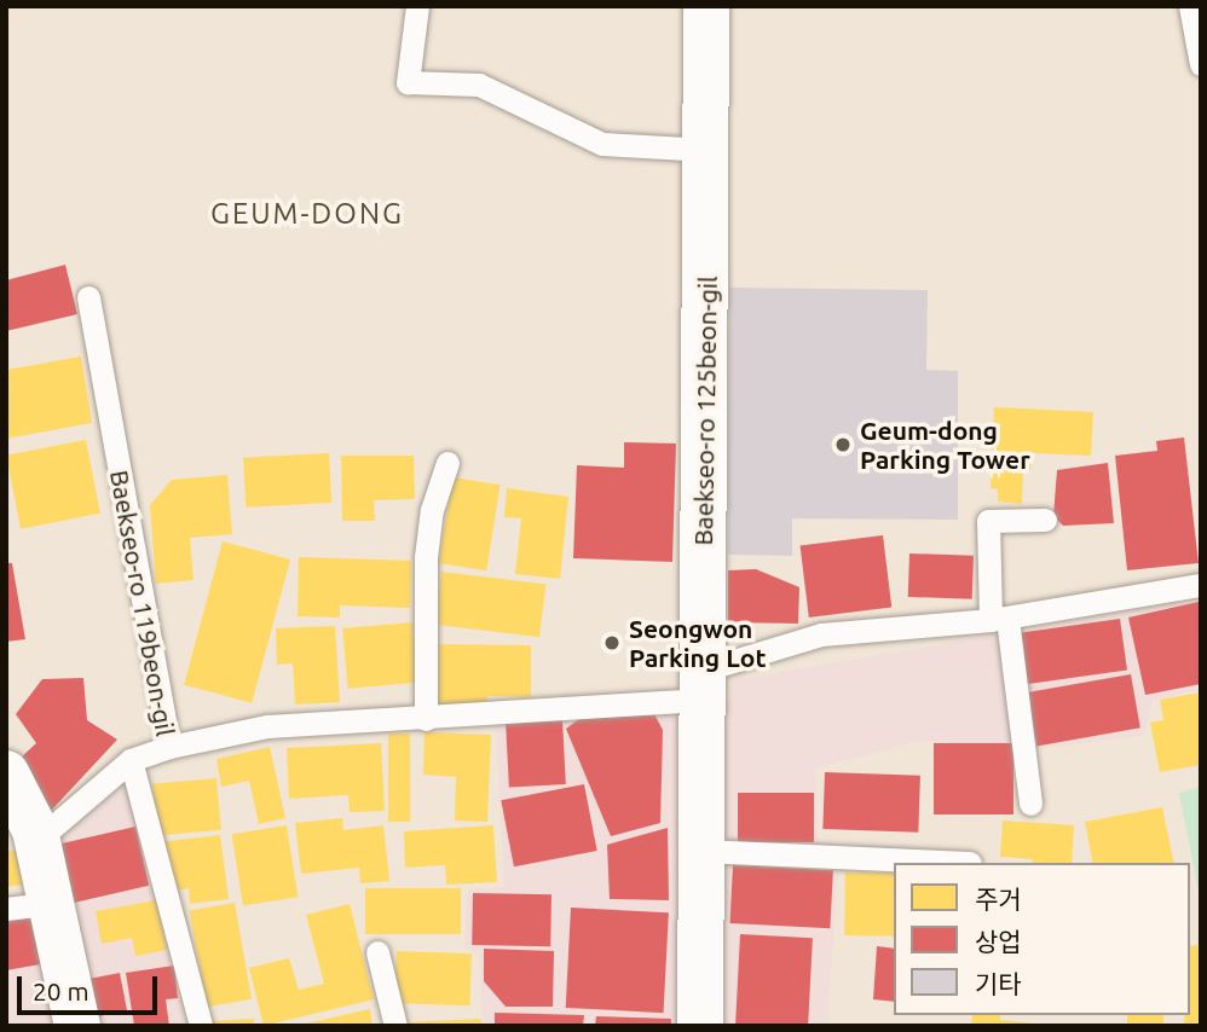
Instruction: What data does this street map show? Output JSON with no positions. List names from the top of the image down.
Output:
{
  "streets": {
    "street": ["Baekseo-ro 125beon-gil"],
    "lane": ["Baekseo-ro 119beon-gil"]
  },
  "districts": ["GEUM-DONG"],
  "places": ["Geum-dong Parking Tower", "Seongwon Parking Lot"],
  "legend": ["주거", "상업", "기타"],
  "scale_bar": "20 m"
}
